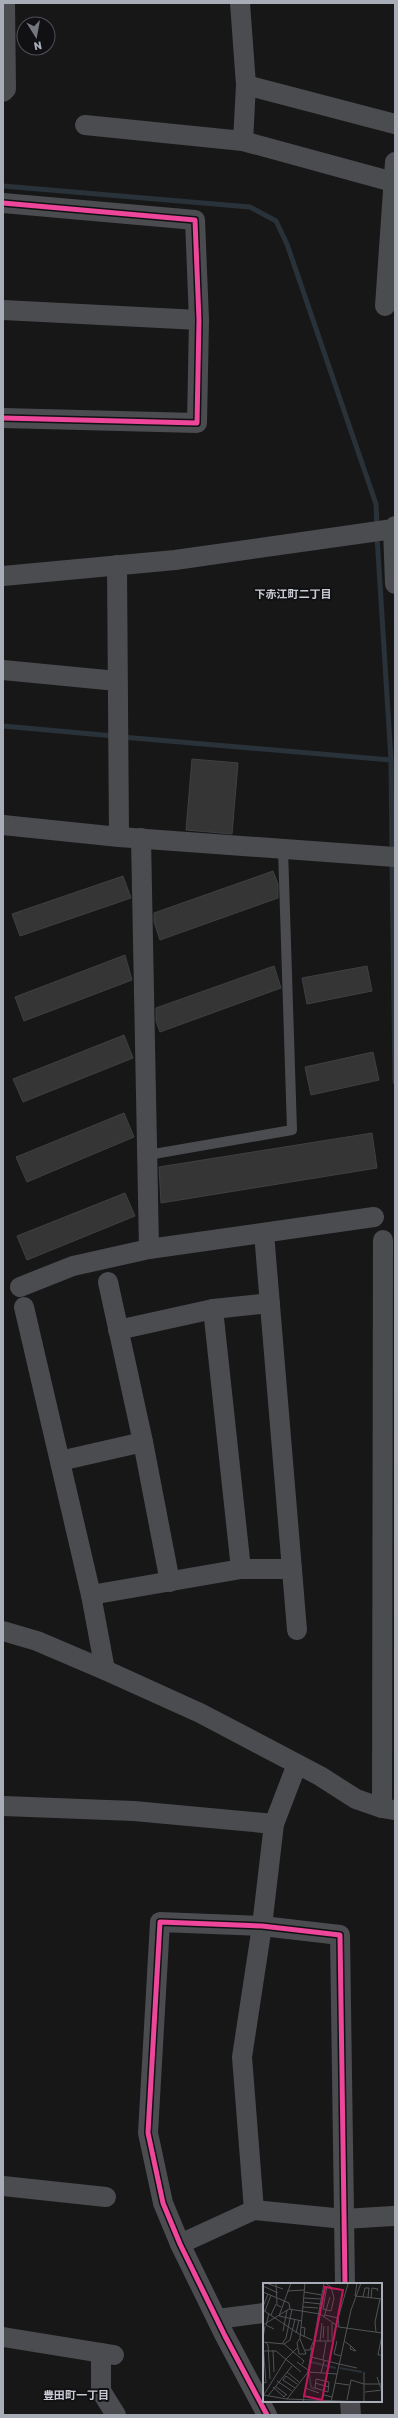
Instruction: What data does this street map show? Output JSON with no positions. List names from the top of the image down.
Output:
{
  "districts": ["下赤江町二丁目", "豊田町一丁目"],
  "north": "bottom"
}
